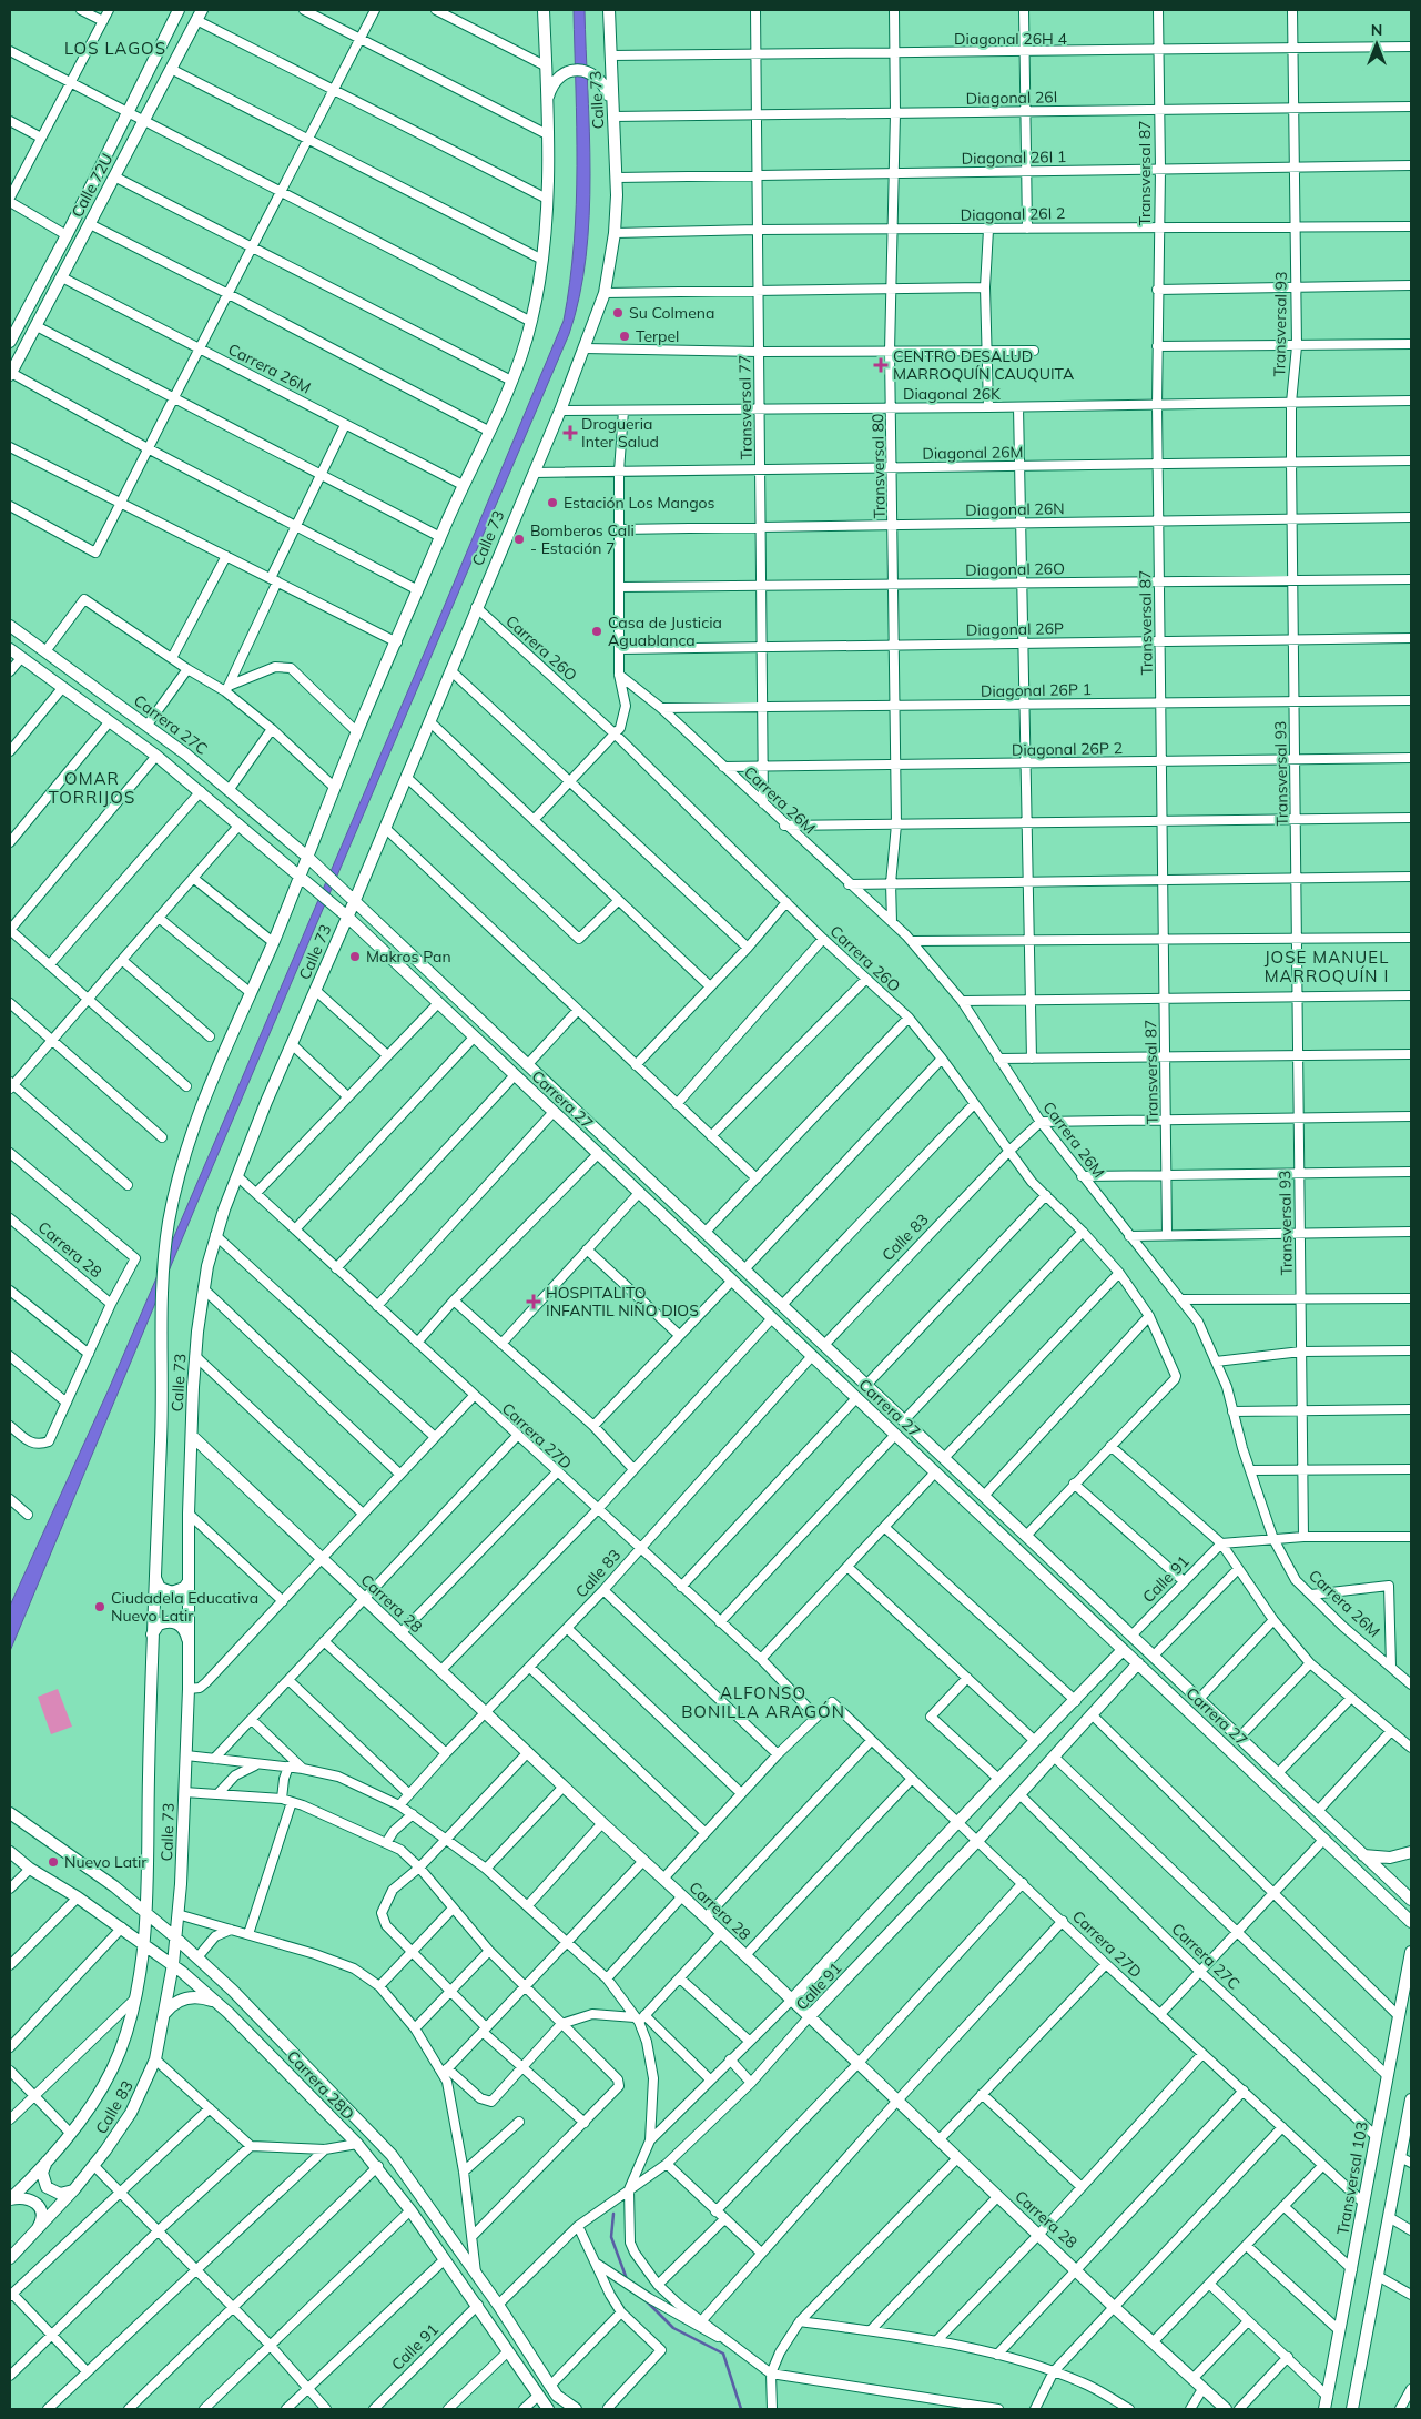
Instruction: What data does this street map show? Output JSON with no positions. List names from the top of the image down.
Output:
{
  "streets": {
    "main road": [
      "Calle 73",
      "Calle 72U",
      "Carrera 27C",
      "Carrera 27",
      "Calle 83",
      "Carrera 28",
      "Calle 91",
      "Carrera 28D",
      "Transversal 103"
    ],
    "street": [
      "Diagonal 26H 4",
      "Diagonal 26I",
      "Diagonal 26I 1",
      "Transversal 87",
      "Diagonal 26I 2",
      "Transversal 93",
      "Carrera 26M",
      "Diagonal 26K",
      "Transversal 77",
      "Diagonal 26M",
      "Transversal 80",
      "Diagonal 26N",
      "Diagonal 26O",
      "Diagonal 26P",
      "Carrera 26O",
      "Diagonal 26P 1",
      "Diagonal 26P 2",
      "Carrera 27D"
    ]
  },
  "crossings": [
    ["Diagonal 26H 4", "Calle 73"],
    ["Diagonal 26H 4", "Transversal 87"],
    ["Diagonal 26H 4", "Transversal 93"],
    ["Diagonal 26H 4", "Transversal 77"],
    ["Diagonal 26H 4", "Transversal 80"],
    ["Diagonal 26I", "Calle 73"],
    ["Diagonal 26I", "Transversal 87"],
    ["Diagonal 26I", "Transversal 93"],
    ["Diagonal 26I", "Transversal 77"],
    ["Diagonal 26I", "Transversal 80"],
    ["Calle 73", "Diagonal 26I 1"],
    ["Calle 73", "Diagonal 26I 2"],
    ["Calle 73", "Carrera 26M"],
    ["Calle 73", "Diagonal 26K"],
    ["Calle 73", "Diagonal 26M"],
    ["Calle 73", "Carrera 26O"],
    ["Calle 73", "Carrera 27C"],
    ["Calle 73", "Carrera 27"],
    ["Calle 73", "Calle 83"],
    ["Calle 73", "Carrera 28"],
    ["Calle 73", "Carrera 27D"],
    ["Calle 73", "Carrera 28D"],
    ["Diagonal 26I 1", "Transversal 87"],
    ["Diagonal 26I 1", "Transversal 93"],
    ["Diagonal 26I 1", "Transversal 77"],
    ["Diagonal 26I 1", "Transversal 80"],
    ["Transversal 87", "Diagonal 26I 2"],
    ["Transversal 87", "Diagonal 26K"],
    ["Transversal 87", "Diagonal 26M"],
    ["Transversal 87", "Diagonal 26N"],
    ["Transversal 87", "Diagonal 26O"],
    ["Transversal 87", "Diagonal 26P"],
    ["Transversal 87", "Diagonal 26P 1"],
    ["Transversal 87", "Diagonal 26P 2"],
    ["Calle 72U", "Carrera 26M"],
    ["Diagonal 26I 2", "Transversal 93"],
    ["Diagonal 26I 2", "Transversal 77"],
    ["Diagonal 26I 2", "Transversal 80"],
    ["Transversal 93", "Diagonal 26K"],
    ["Transversal 93", "Diagonal 26M"],
    ["Transversal 93", "Diagonal 26N"],
    ["Transversal 93", "Diagonal 26O"],
    ["Transversal 93", "Diagonal 26P"],
    ["Transversal 93", "Diagonal 26P 1"],
    ["Transversal 93", "Diagonal 26P 2"],
    ["Carrera 26M", "Transversal 77"],
    ["Carrera 26M", "Transversal 80"],
    ["Carrera 26M", "Diagonal 26P 1"],
    ["Carrera 26M", "Diagonal 26P 2"],
    ["Carrera 26M", "Calle 83"],
    ["Diagonal 26K", "Transversal 77"],
    ["Diagonal 26K", "Transversal 80"],
    ["Transversal 77", "Diagonal 26M"],
    ["Transversal 77", "Diagonal 26N"],
    ["Transversal 77", "Diagonal 26O"],
    ["Transversal 77", "Diagonal 26P"],
    ["Transversal 77", "Diagonal 26P 1"],
    ["Transversal 77", "Diagonal 26P 2"],
    ["Diagonal 26M", "Transversal 80"],
    ["Transversal 80", "Diagonal 26N"],
    ["Transversal 80", "Diagonal 26O"],
    ["Transversal 80", "Diagonal 26P"],
    ["Transversal 80", "Diagonal 26P 1"],
    ["Transversal 80", "Diagonal 26P 2"],
    ["Carrera 26O", "Calle 83"],
    ["Carrera 27C", "Calle 91"],
    ["Carrera 27C", "Transversal 103"],
    ["Carrera 27", "Calle 83"],
    ["Carrera 27", "Calle 91"],
    ["Calle 83", "Carrera 28"],
    ["Calle 83", "Carrera 27D"],
    ["Calle 83", "Carrera 28D"],
    ["Carrera 28", "Calle 91"],
    ["Carrera 27D", "Calle 91"],
    ["Carrera 27D", "Transversal 103"],
    ["Calle 91", "Carrera 28D"]
  ],
  "districts": [
    "LOS LAGOS",
    "OMAR TORRIJOS",
    "JOSE MANUEL MARROQUÍN I",
    "ALFONSO BONILLA ARAGÓN"
  ],
  "places": {
    "other": [
      "Su Colmena",
      "Terpel",
      "Estación Los Mangos",
      "Bomberos Cali - Estación 7",
      "Casa de Justicia Aguablanca",
      "Makros Pan",
      "Ciudadela Educativa Nuevo Latir",
      "Nuevo Latir"
    ],
    "health": ["CENTRO DESALUD MARROQUÍN CAUQUITA", "Drogueria Inter Salud", "HOSPITALITO INFANTIL NIÑO DIOS"]
  },
  "north": "top"
}
